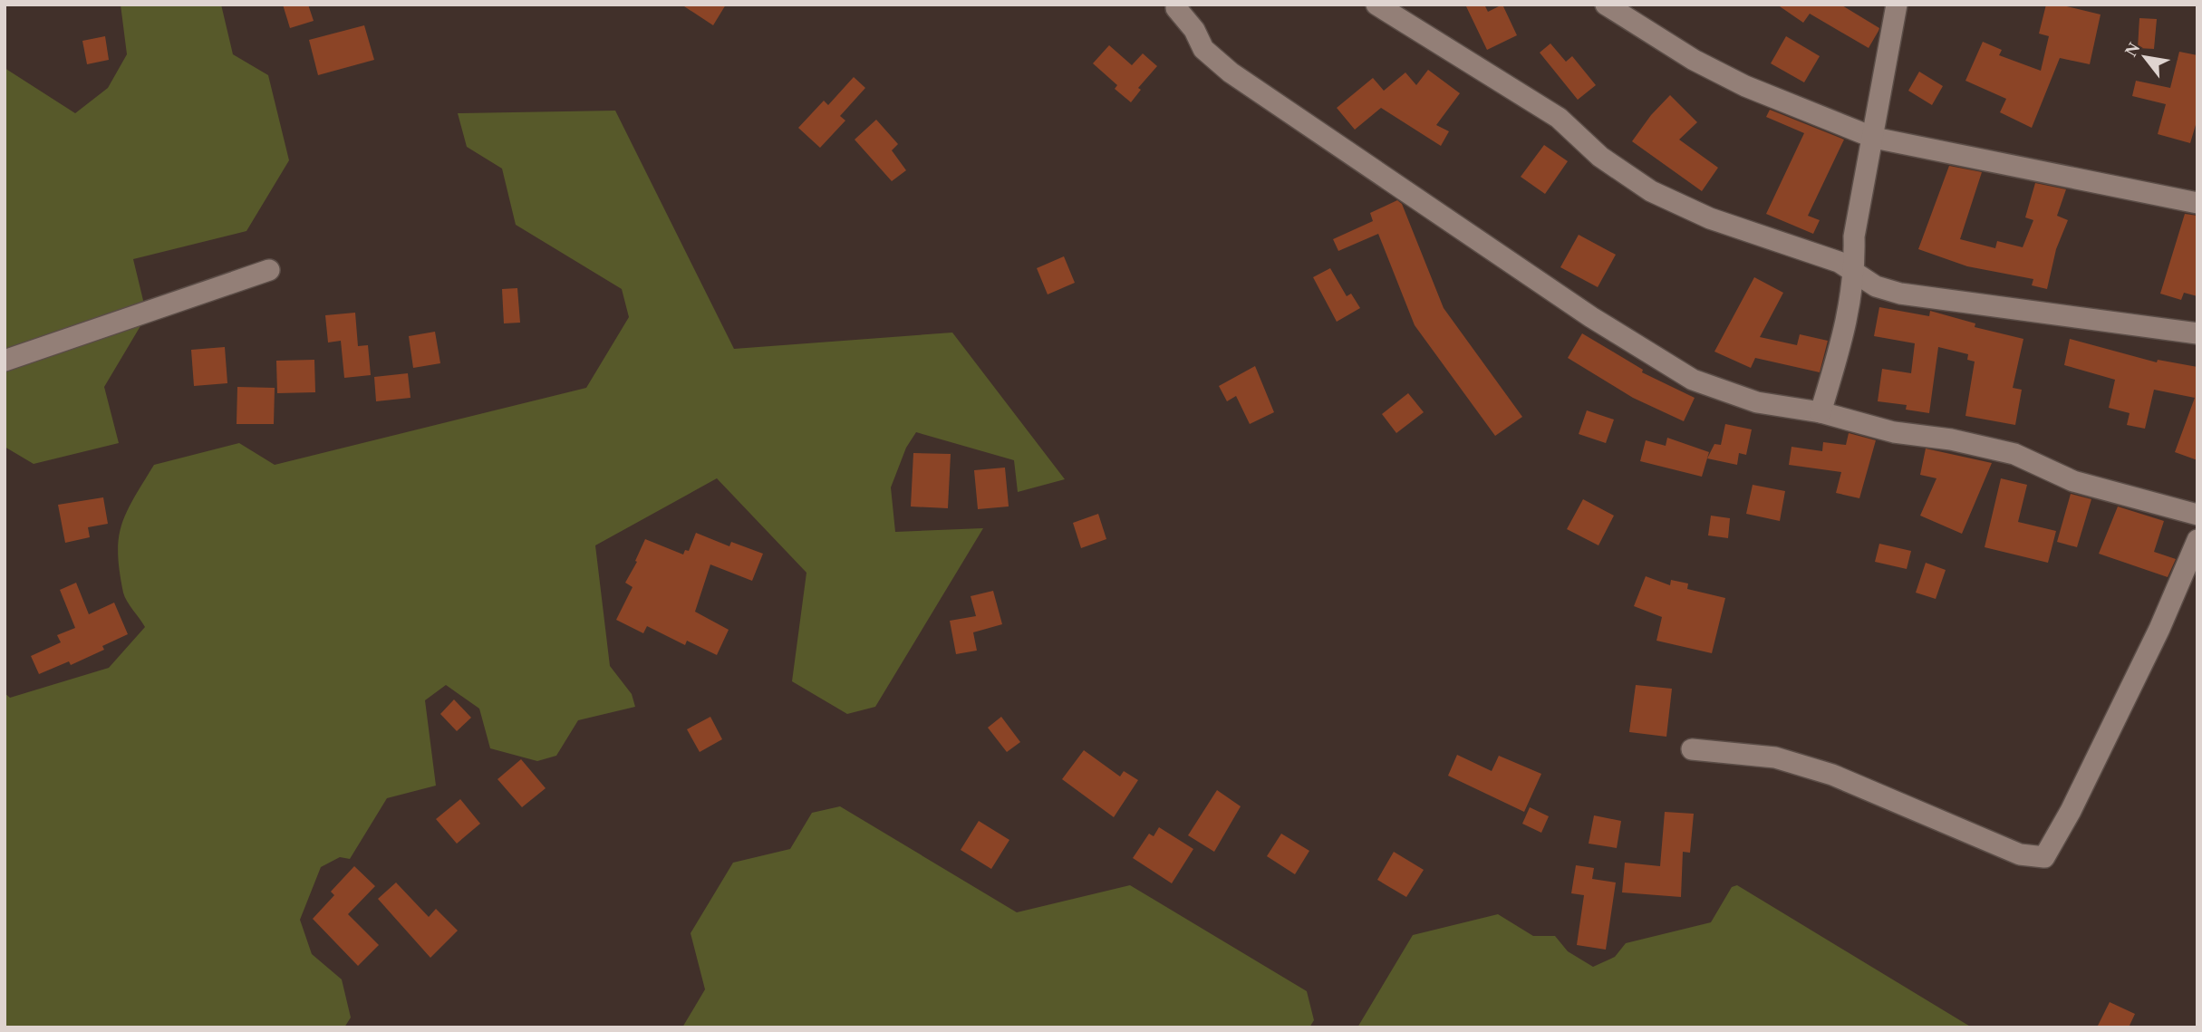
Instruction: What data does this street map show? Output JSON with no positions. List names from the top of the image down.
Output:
{
  "north": "top left"
}
